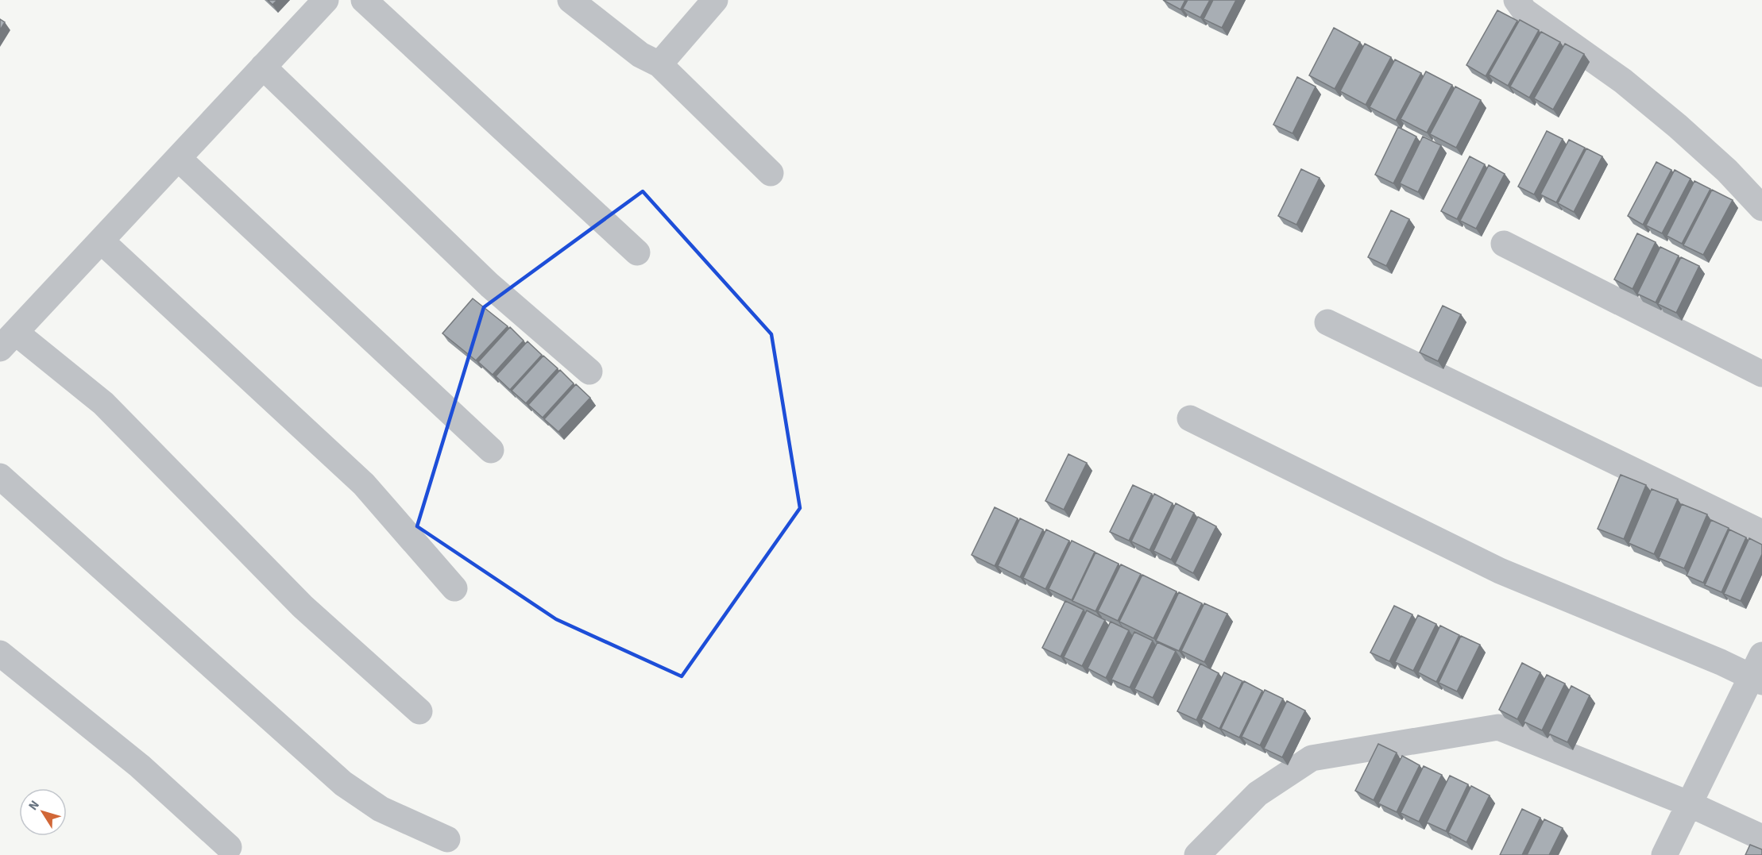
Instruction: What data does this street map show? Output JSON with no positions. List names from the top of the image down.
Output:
{
  "north": "top left"
}
